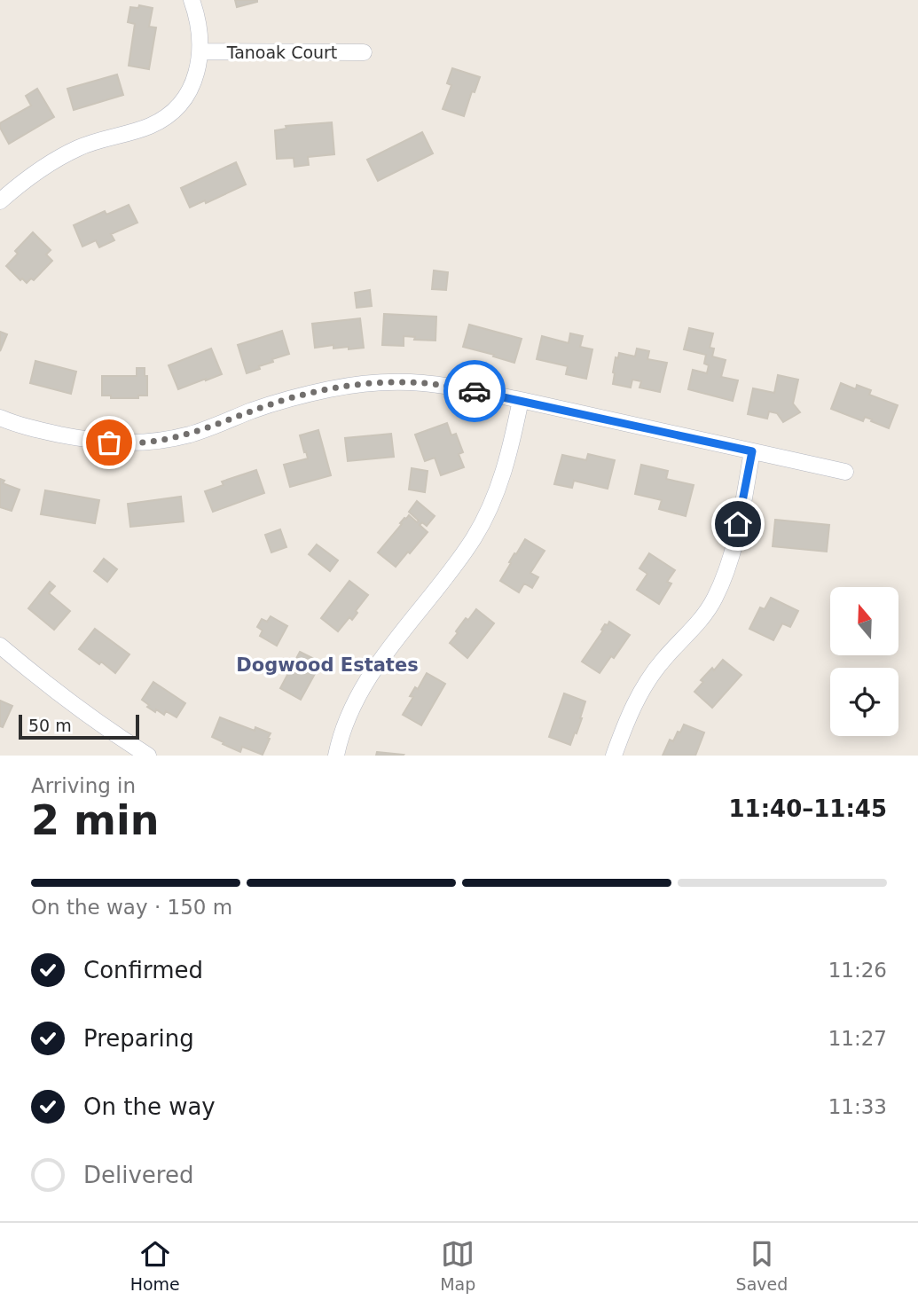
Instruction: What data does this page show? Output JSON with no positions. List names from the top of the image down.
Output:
{
  "streets": {
    "street": ["Tanoak Court"]
  },
  "districts": ["Dogwood Estates"],
  "scale_bar": "50 m",
  "north": "top",
  "page": {
    "scale": "50 m",
    "heading": ["2 min", "Arriving in", "11:40–11:45"],
    "bar": "On the way · 150 m",
    "list": [
      ["Confirmed", "11:26"],
      ["Preparing", "11:27"],
      ["On the way", "11:33"],
      "Delivered"
    ],
    "tabs": ["Home", "Map", "Saved"]
  }
}
